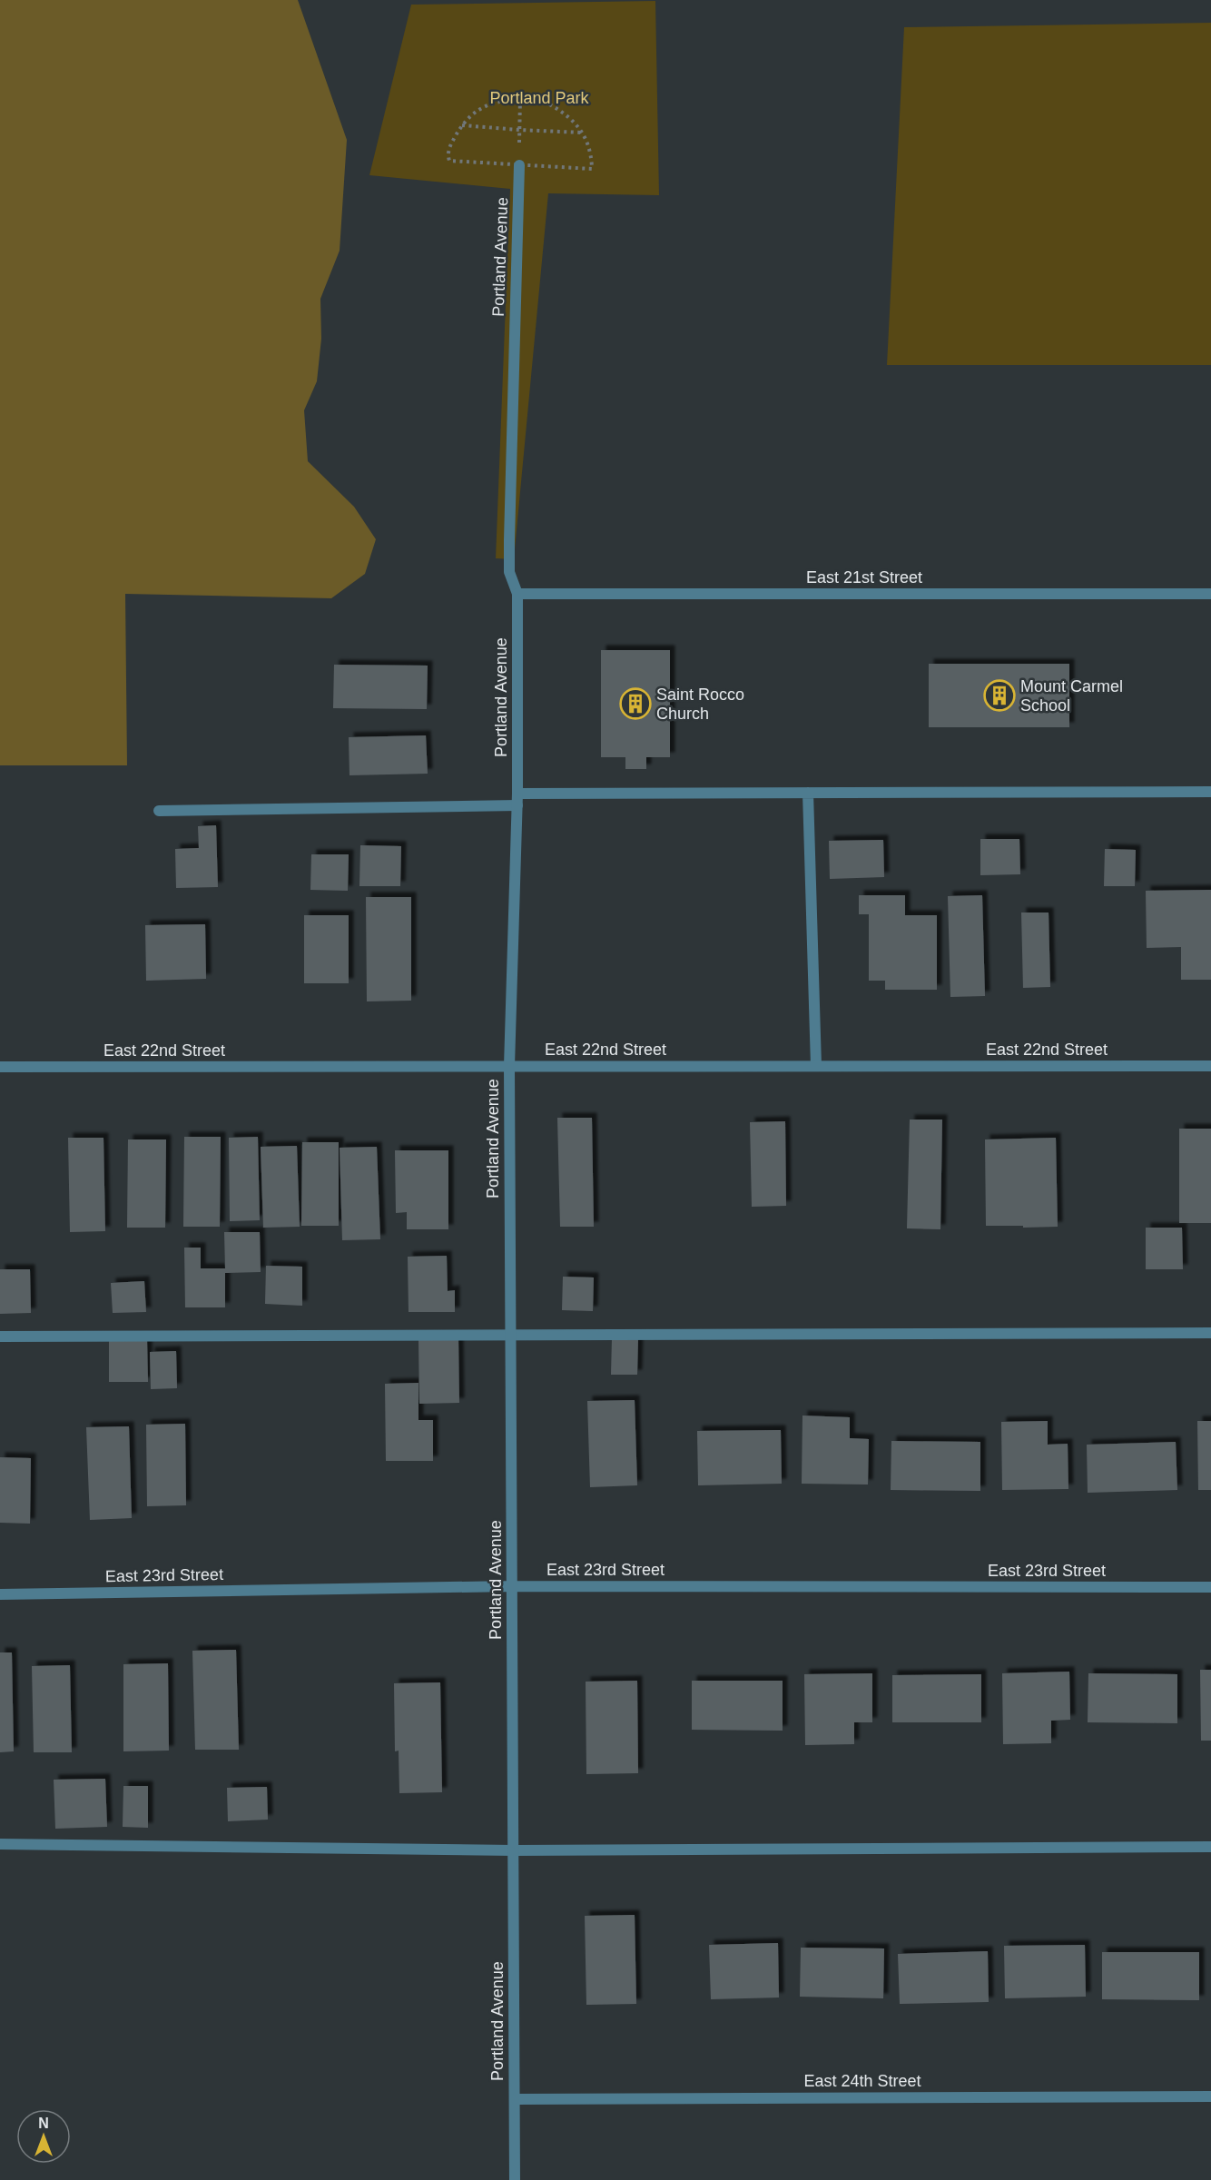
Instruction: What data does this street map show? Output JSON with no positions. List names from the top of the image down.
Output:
{
  "streets": {
    "street": [
      "Portland Avenue",
      "East 21st Street",
      "East 22nd Street",
      "East 23rd Street",
      "East 24th Street"
    ]
  },
  "crossings": [
    ["Portland Avenue", "East 21st Street"],
    ["Portland Avenue", "East 22nd Street"],
    ["Portland Avenue", "East 23rd Street"],
    ["Portland Avenue", "East 24th Street"]
  ],
  "parks": ["Portland Park"],
  "places": {
    "building": ["Mount Carmel School", "Saint Rocco Church"]
  },
  "north": "top"
}
